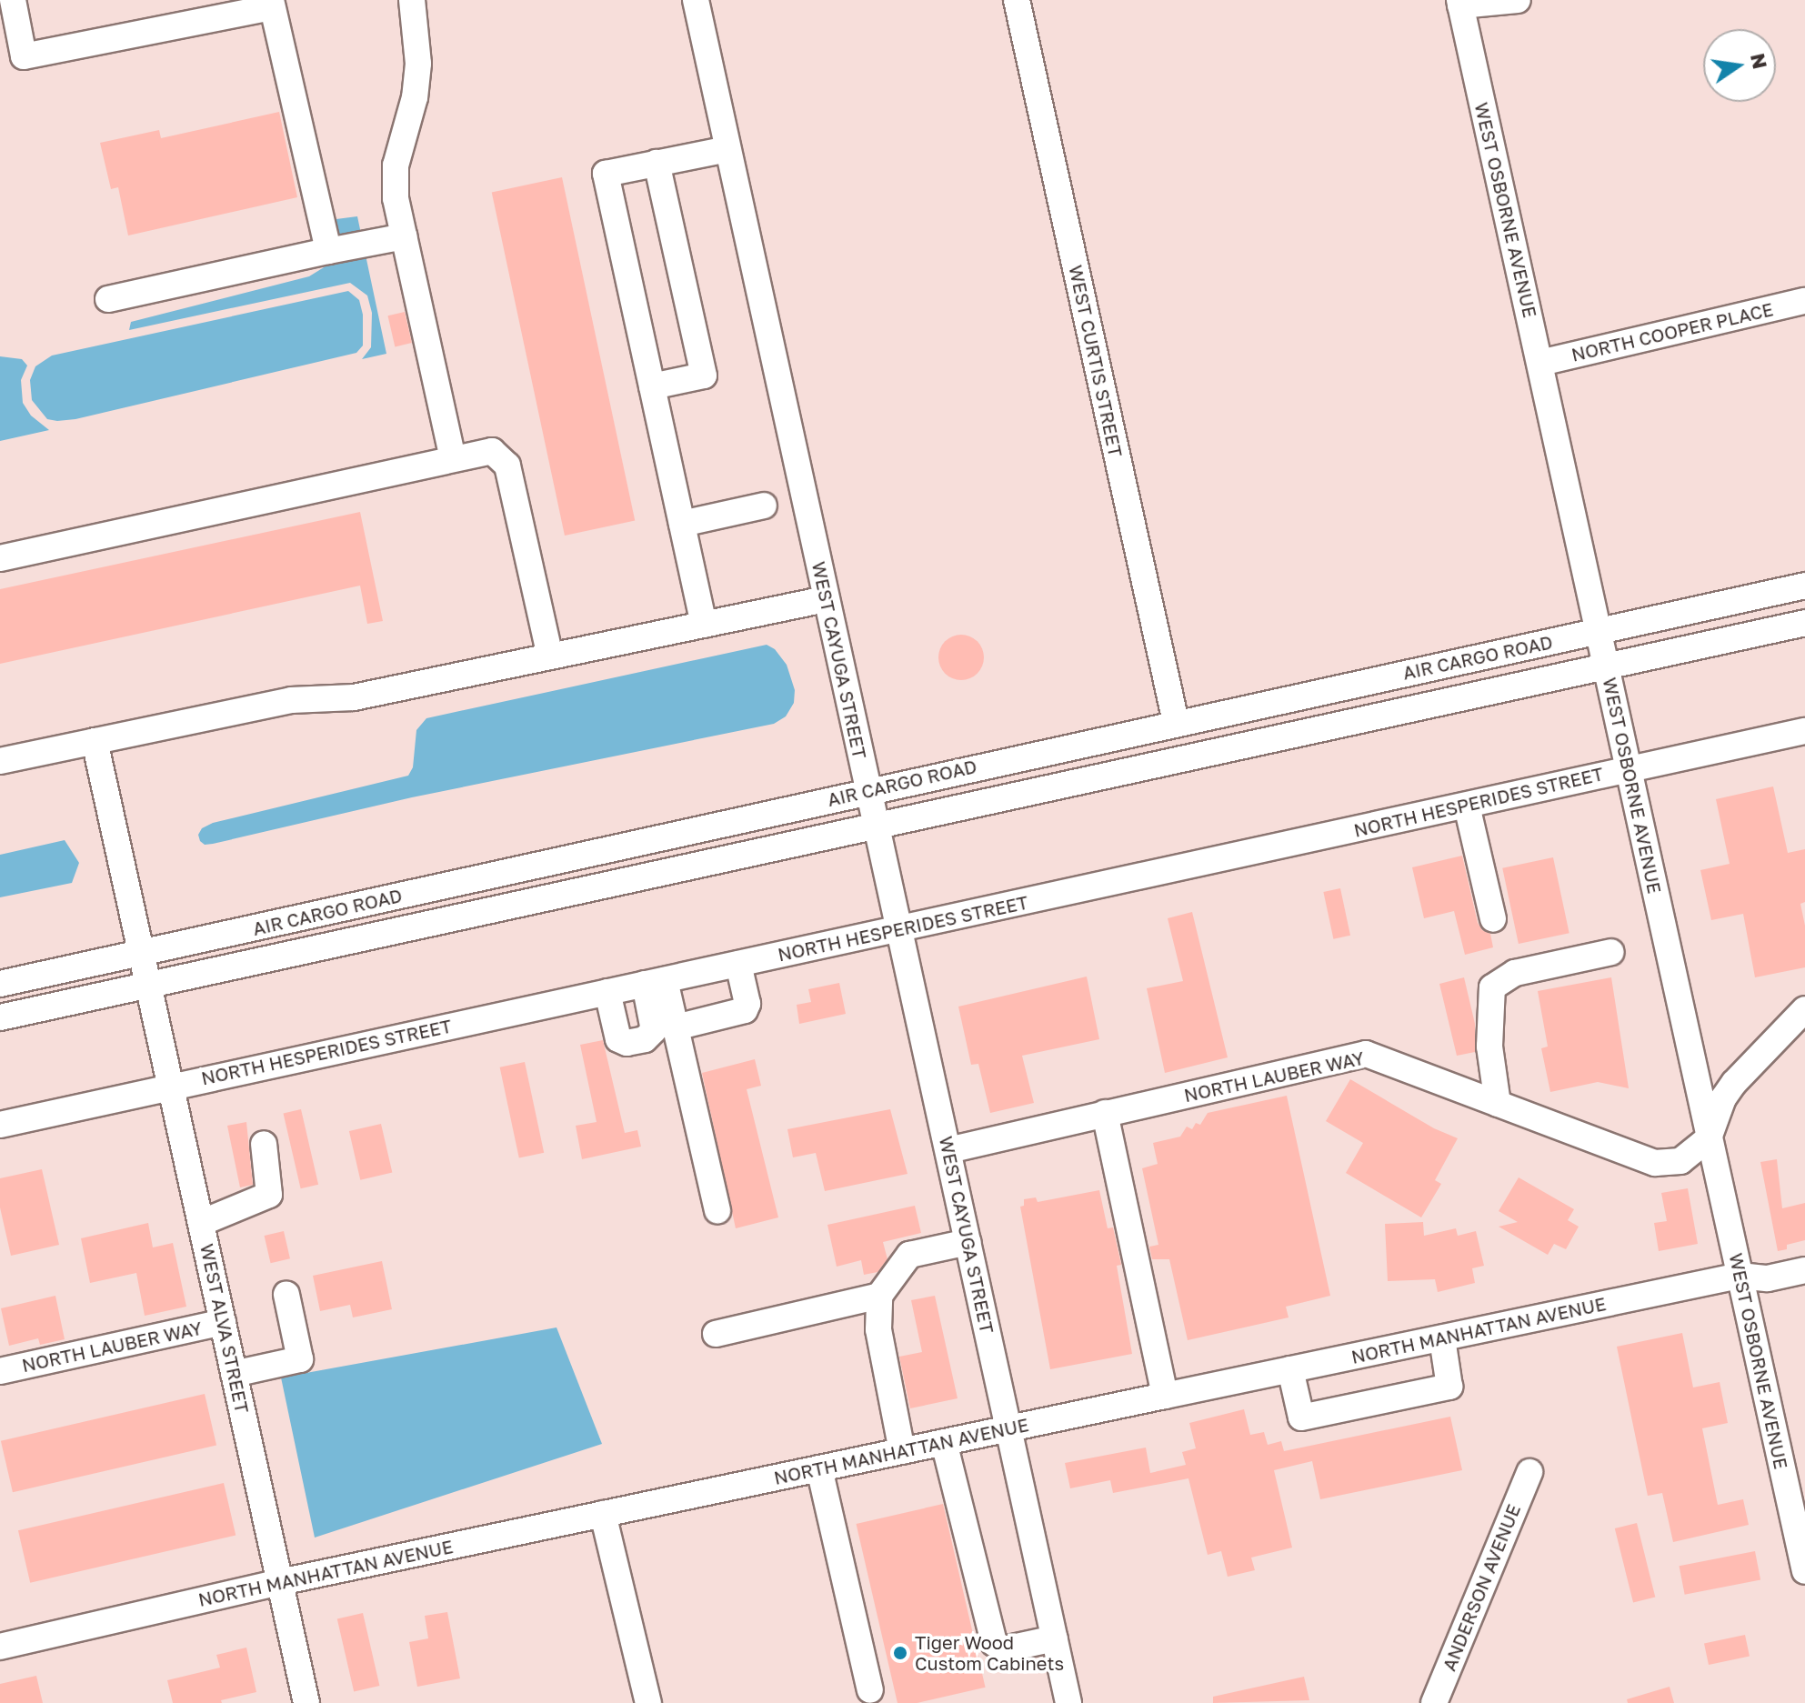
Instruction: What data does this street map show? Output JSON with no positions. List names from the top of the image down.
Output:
{
  "streets": {
    "street": [
      "WEST OSBORNE AVENUE",
      "NORTH COOPER PLACE",
      "WEST CURTIS STREET",
      "AIR CARGO ROAD",
      "WEST CAYUGA STREET",
      "NORTH HESPERIDES STREET",
      "NORTH LAUBER WAY",
      "WEST ALVA STREET",
      "NORTH MANHATTAN AVENUE",
      "ANDERSON AVENUE"
    ]
  },
  "crossings": [
    ["WEST OSBORNE AVENUE", "NORTH COOPER PLACE"],
    ["WEST OSBORNE AVENUE", "AIR CARGO ROAD"],
    ["WEST OSBORNE AVENUE", "NORTH HESPERIDES STREET"],
    ["WEST OSBORNE AVENUE", "NORTH LAUBER WAY"],
    ["WEST OSBORNE AVENUE", "NORTH MANHATTAN AVENUE"],
    ["WEST CURTIS STREET", "AIR CARGO ROAD"],
    ["AIR CARGO ROAD", "WEST CAYUGA STREET"],
    ["AIR CARGO ROAD", "WEST ALVA STREET"],
    ["WEST CAYUGA STREET", "NORTH HESPERIDES STREET"],
    ["WEST CAYUGA STREET", "NORTH LAUBER WAY"],
    ["WEST CAYUGA STREET", "NORTH MANHATTAN AVENUE"],
    ["NORTH HESPERIDES STREET", "WEST ALVA STREET"],
    ["NORTH LAUBER WAY", "WEST ALVA STREET"],
    ["WEST ALVA STREET", "NORTH MANHATTAN AVENUE"]
  ],
  "places": ["Tiger Wood Custom Cabinets"],
  "north": "right"
}
